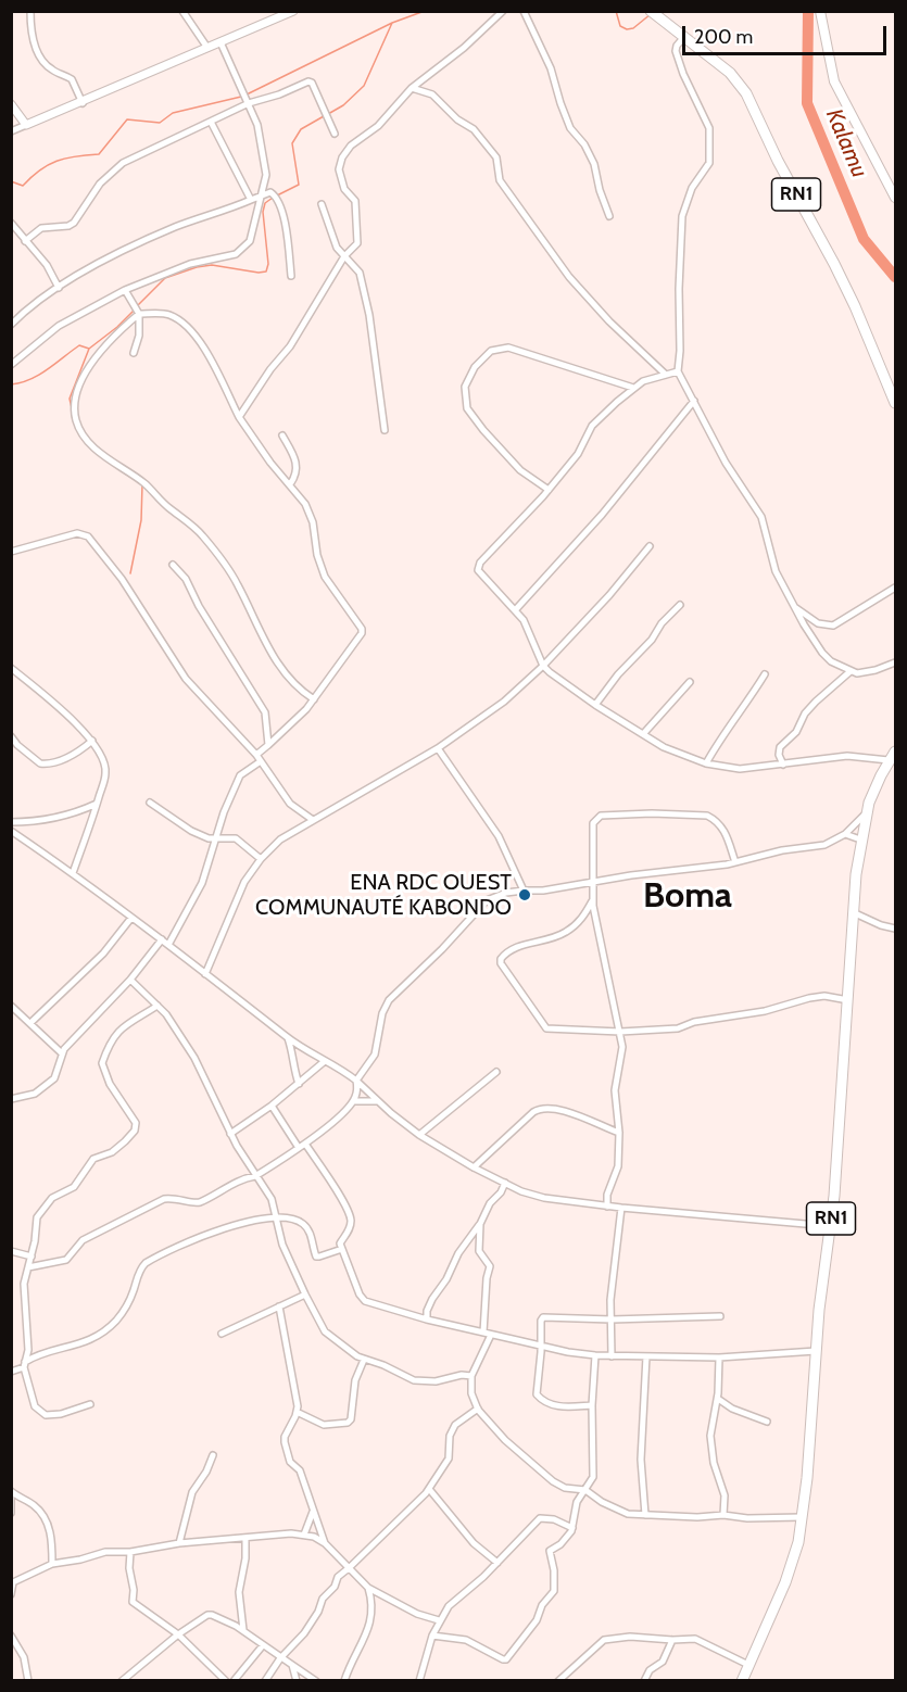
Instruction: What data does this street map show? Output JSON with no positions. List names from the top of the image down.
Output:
{
  "streets": {
    "highway": ["RN1"]
  },
  "districts": ["Boma"],
  "water": ["Kalamu"],
  "places": ["ENA RDC OUEST COMMUNAUTÉ KABONDO"],
  "scale_bar": "200 m"
}
